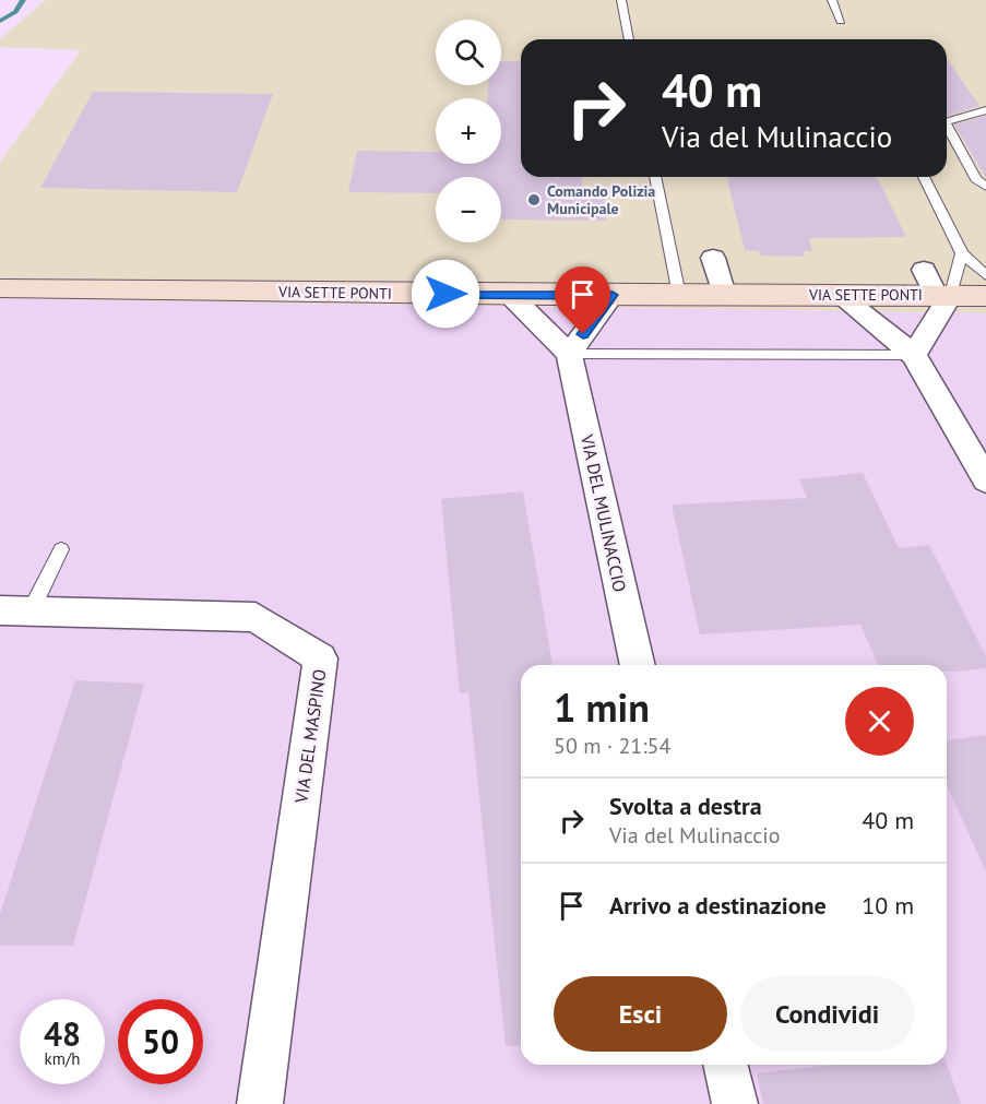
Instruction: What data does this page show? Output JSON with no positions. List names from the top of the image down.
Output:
{
  "streets": {
    "main road": ["VIA SETTE PONTI"],
    "street": ["VIA DEL MULINACCIO", "VIA DEL MASPINO"]
  },
  "places": ["Comando Polizia Municipale"],
  "page": {
    "map_buttons": ["+", "−"],
    "turn": ["40 m", "Via del Mulinaccio"],
    "heading": ["1 min", "50 m · 21:54"],
    "list": [
      {
        "name": "Svolta a destra",
        "note": "Via del Mulinaccio",
        "value": "40 m"
      },
      {
        "name": "Arrivo a destinazione",
        "value": "10 m"
      }
    ],
    "buttons": ["Esci", "Condividi"],
    "speed": "48 km/h",
    "limit": "50"
  }
}
